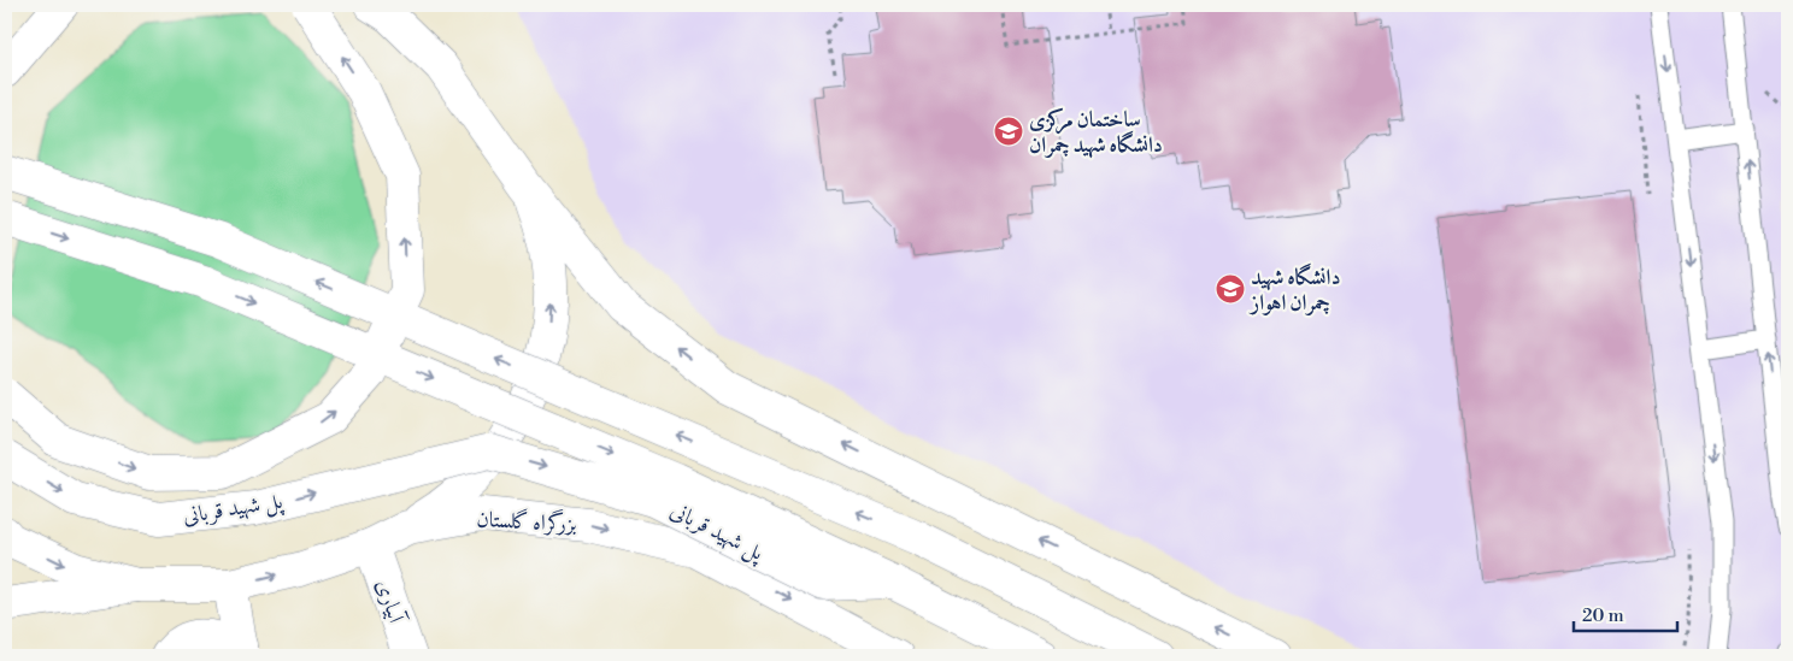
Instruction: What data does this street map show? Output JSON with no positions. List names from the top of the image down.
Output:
{
  "streets": {
    "main road": ["پل شهید قربانی", "بزرگراه گلستان", "آبیاری"]
  },
  "crossings": [
    ["بزرگراه گلستان", "آبیاری"]
  ],
  "places": {
    "school or university": ["ساختمان مرکزی دانشگاه شهید چمران", "دانشگاه شهید چمران اهواز"]
  },
  "scale_bar": "20 m"
}
